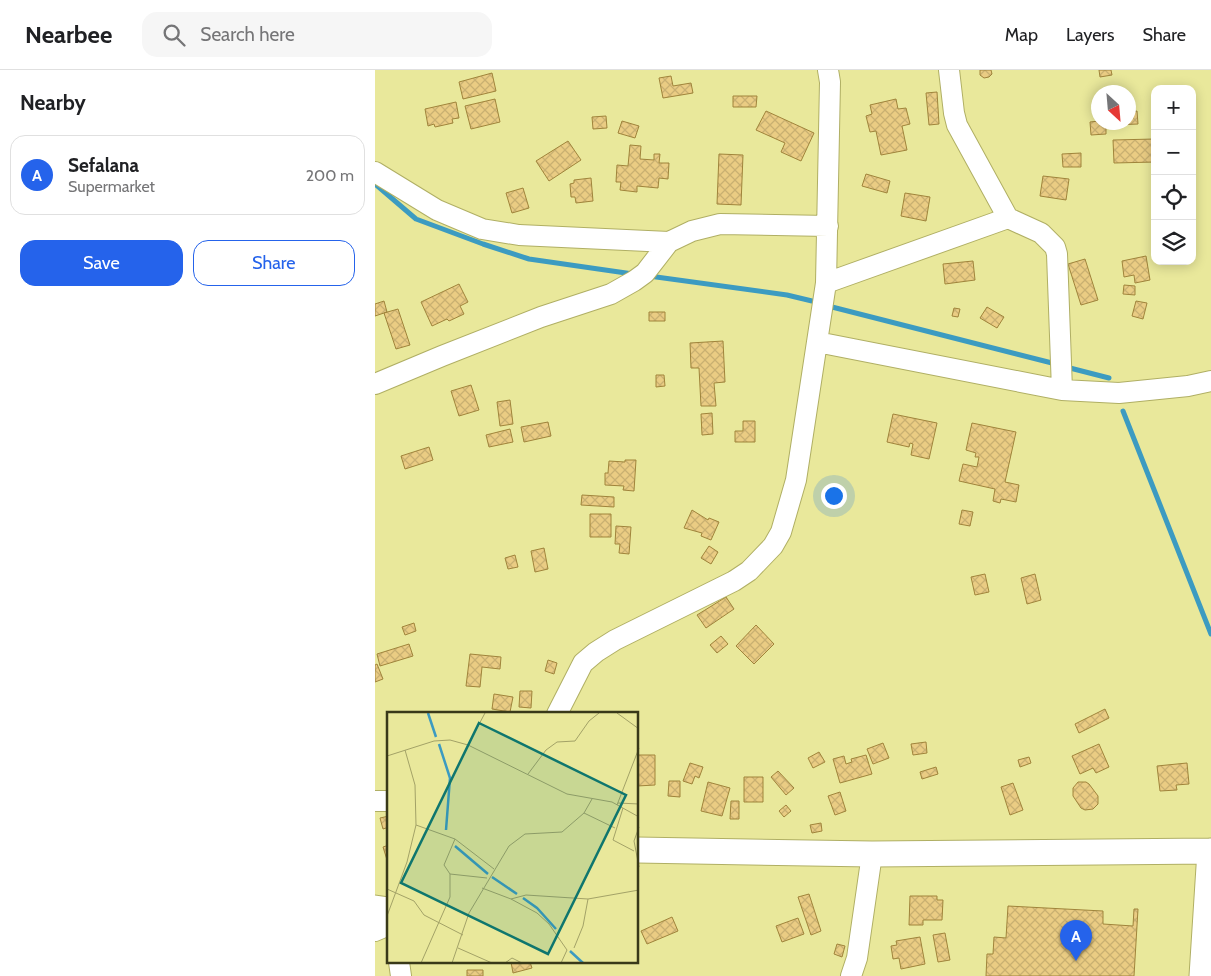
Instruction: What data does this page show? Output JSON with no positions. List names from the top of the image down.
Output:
{
  "north": "bottom right",
  "page": {
    "header": "Nearbee",
    "search": "Search here",
    "nav": ["Map", "Layers", "Share"],
    "heading": "Nearby",
    "map_buttons": ["+", "−"],
    "list": [
      {
        "mark": "A",
        "name": "Sefalana",
        "note": "Supermarket",
        "value": "200 m"
      }
    ],
    "buttons": ["Save", "Share"],
    "pins": "A"
  }
}
